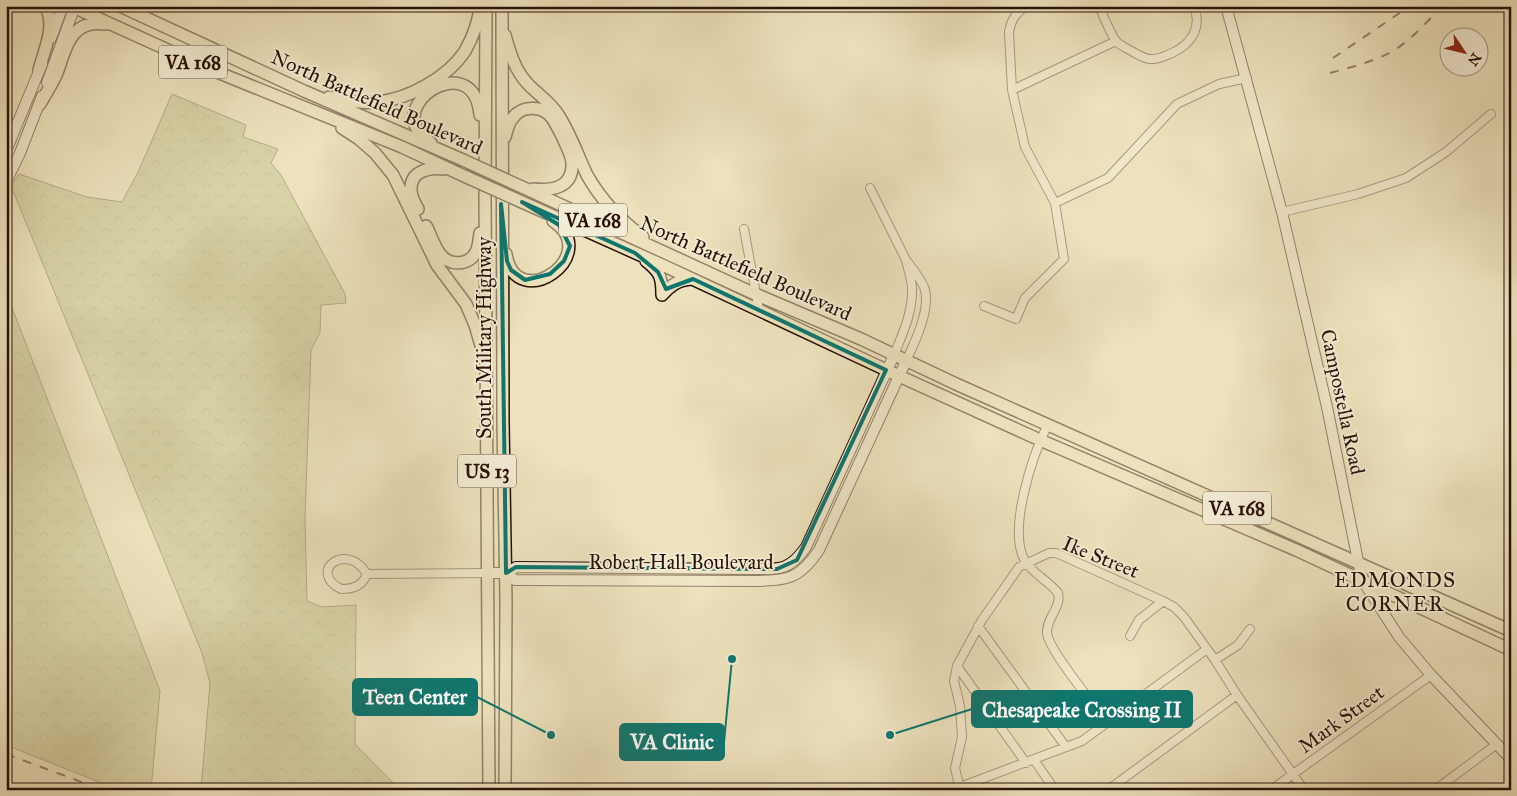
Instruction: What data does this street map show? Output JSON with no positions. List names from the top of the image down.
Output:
{
  "streets": {
    "main road": [
      "VA 168",
      "North Battlefield Boulevard",
      "South Military Highway",
      "US 13"
    ],
    "street": [
      "Campostella Road",
      "Ike Street",
      "Robert Hall Boulevard",
      "Mark Street"
    ]
  },
  "crossings": [
    ["VA 168", "North Battlefield Boulevard"],
    ["VA 168", "Campostella Road"],
    ["North Battlefield Boulevard", "Campostella Road"],
    ["North Battlefield Boulevard", "Robert Hall Boulevard"],
    ["South Military Highway", "Robert Hall Boulevard"],
    ["Campostella Road", "Mark Street"],
    ["Ike Street", "Mark Street"]
  ],
  "districts": ["EDMONDS CORNER"],
  "places": ["VA Clinic", "Teen Center", "Chesapeake Crossing II"],
  "north": "bottom right"
}
